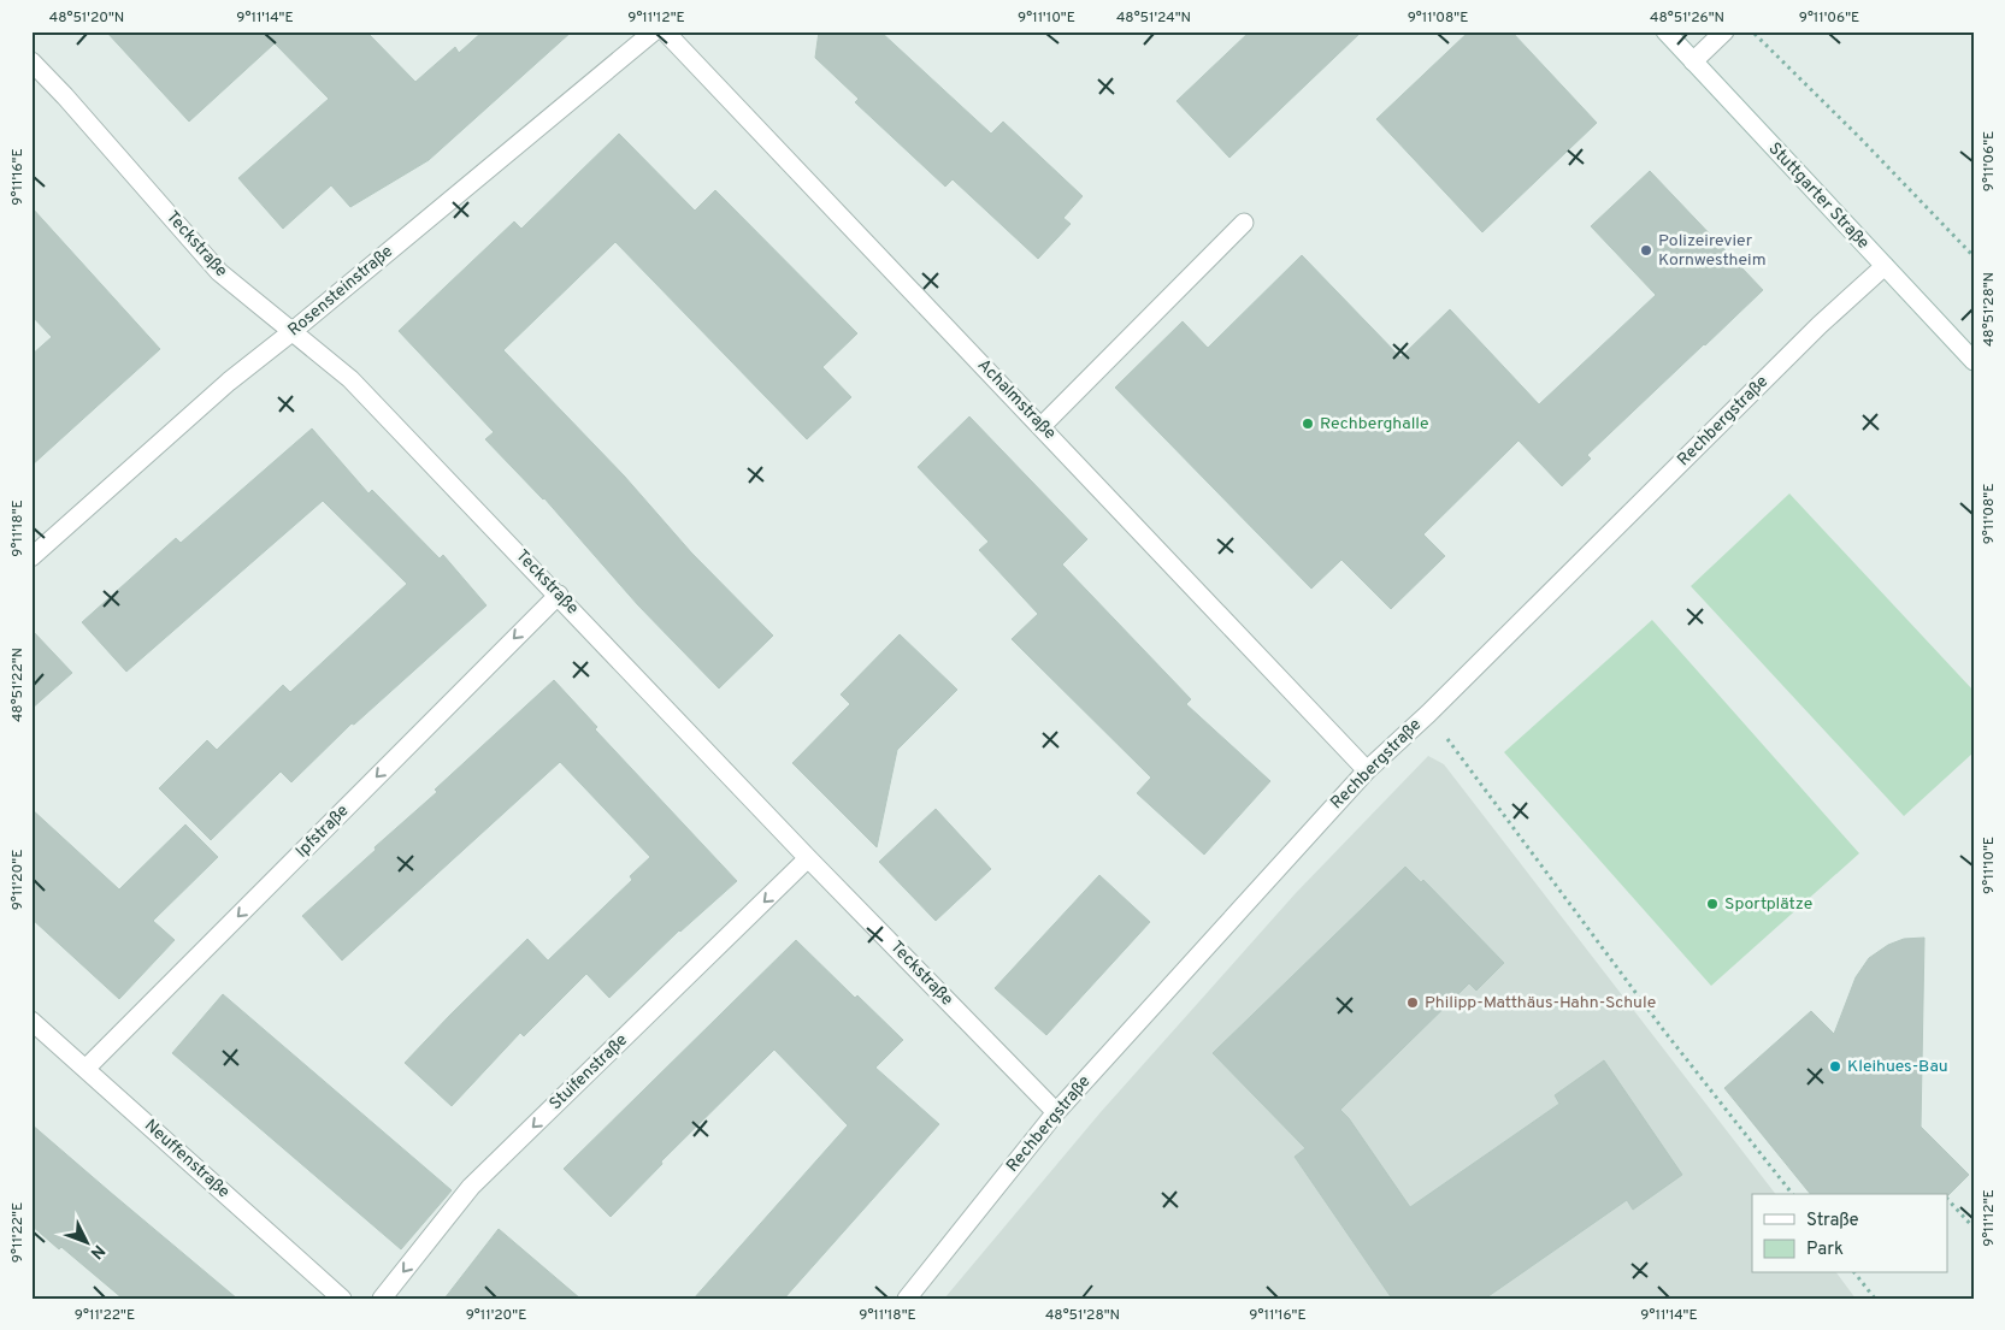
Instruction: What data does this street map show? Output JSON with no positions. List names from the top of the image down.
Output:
{
  "streets": {
    "street": [
      "Stuttgarter Straße",
      "Teckstraße",
      "Rosensteinstraße",
      "Achalmstraße",
      "Rechbergstraße",
      "Ipfstraße",
      "Stuifenstraße",
      "Neuffenstraße"
    ]
  },
  "crossings": [
    ["Stuttgarter Straße", "Rechbergstraße"],
    ["Teckstraße", "Rosensteinstraße"],
    ["Teckstraße", "Rechbergstraße"],
    ["Teckstraße", "Ipfstraße"],
    ["Teckstraße", "Stuifenstraße"],
    ["Achalmstraße", "Rechbergstraße"],
    ["Ipfstraße", "Neuffenstraße"]
  ],
  "one_way": ["Ipfstraße", "Stuifenstraße"],
  "places": [
    "Polizeirevier Kornwestheim",
    "Rechberghalle",
    "Sportplätze",
    "Philipp-Matthäus-Hahn-Schule",
    "Kleihues-Bau"
  ],
  "legend": ["Straße", "Park"],
  "north": "bottom right",
  "coordinates": [
    "48°51'20\"N",
    "9°11'14\"E",
    "9°11'12\"E",
    "9°11'10\"E",
    "48°51'24\"N",
    "9°11'08\"E",
    "48°51'26\"N",
    "9°11'06\"E",
    "9°11'16\"E",
    "48°51'28\"N",
    "9°11'18\"E",
    "48°51'22\"N",
    "9°11'20\"E",
    "9°11'22\"E"
  ]
}
